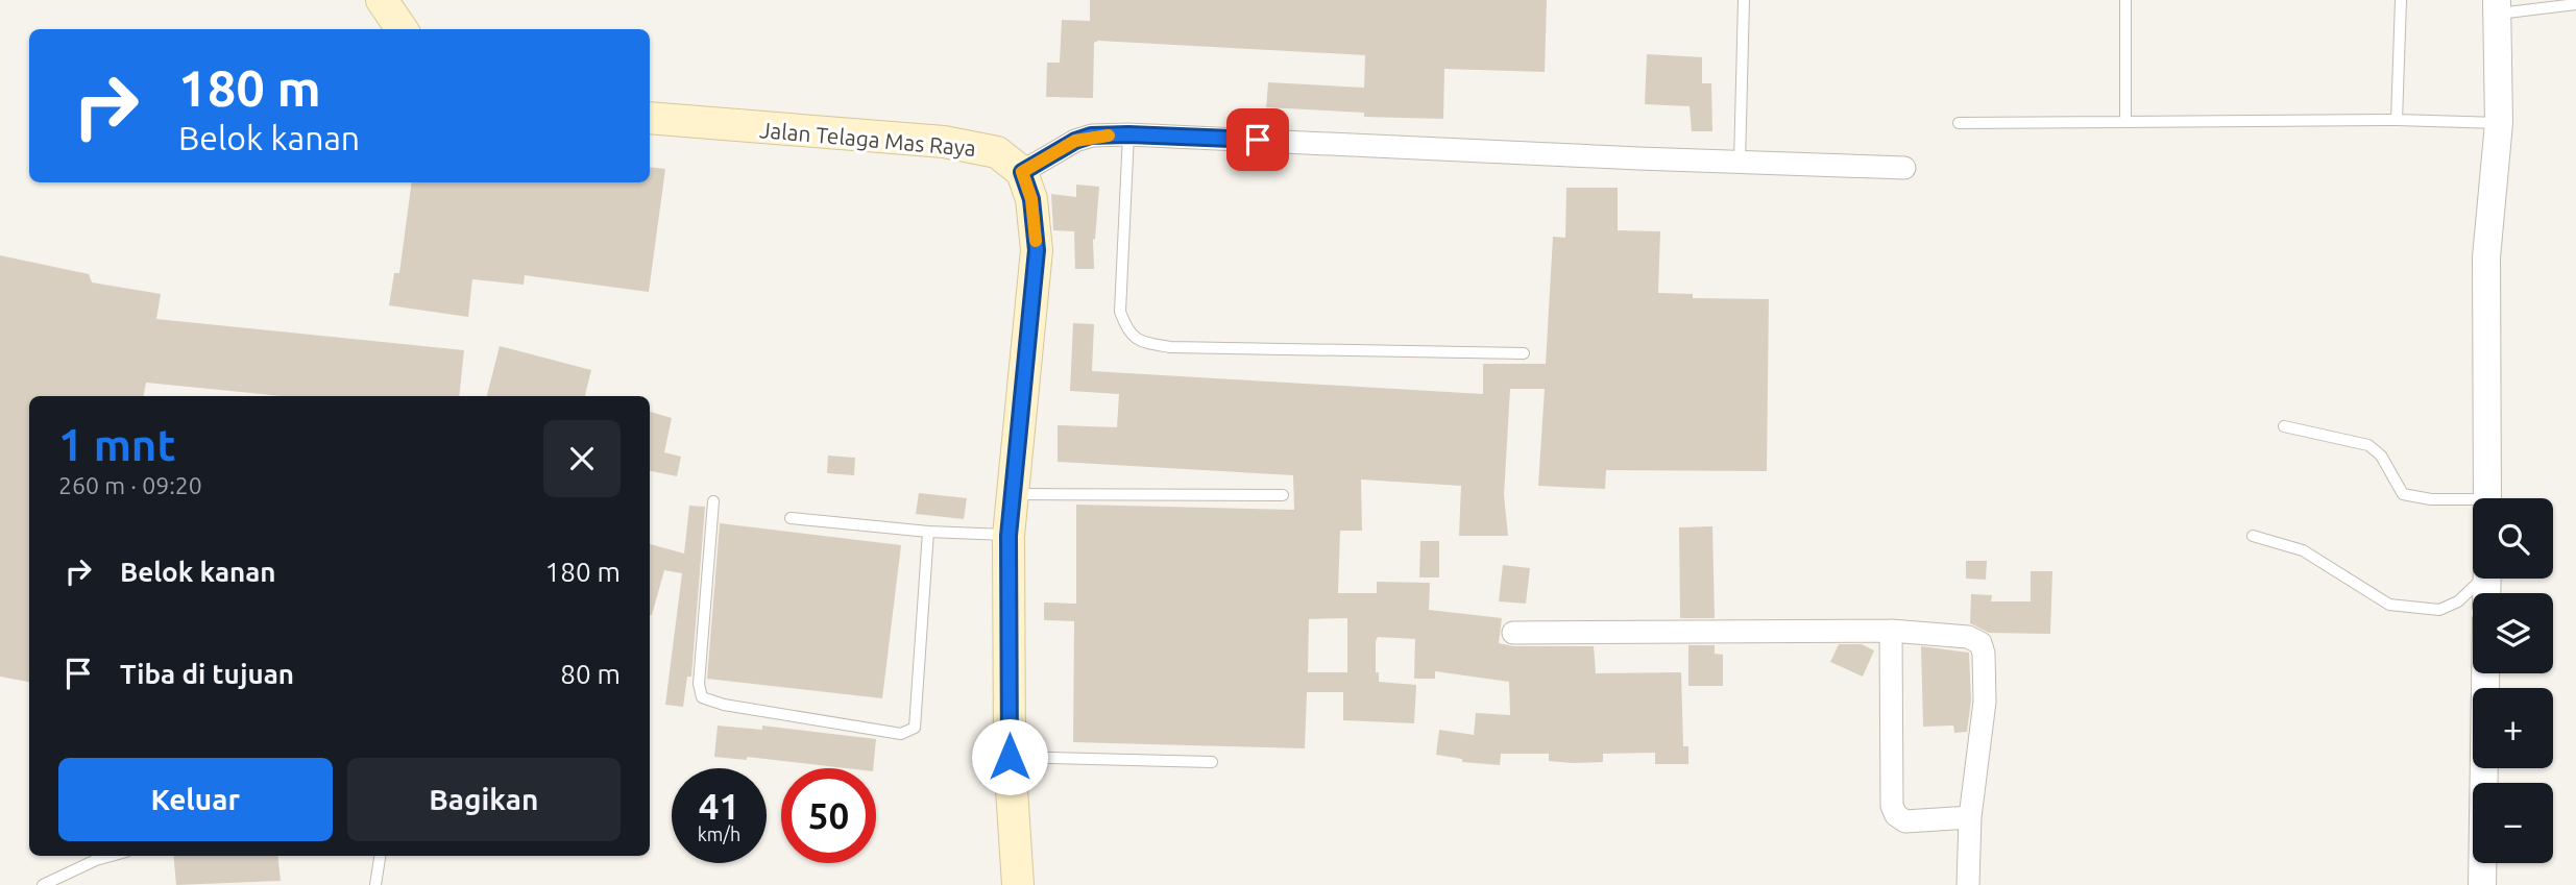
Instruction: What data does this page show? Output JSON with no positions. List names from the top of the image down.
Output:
{
  "streets": {
    "main road": ["Jalan Telaga Mas Raya"]
  },
  "page": {
    "turn": ["180 m", "Belok kanan"],
    "heading": ["1 mnt", "260 m · 09:20"],
    "map_buttons": ["+", "−"],
    "list": [
      {
        "name": "Belok kanan",
        "value": "180 m"
      },
      {
        "name": "Tiba di tujuan",
        "value": "80 m"
      }
    ],
    "buttons": ["Keluar", "Bagikan"],
    "speed": "41 km/h",
    "limit": "50"
  }
}
